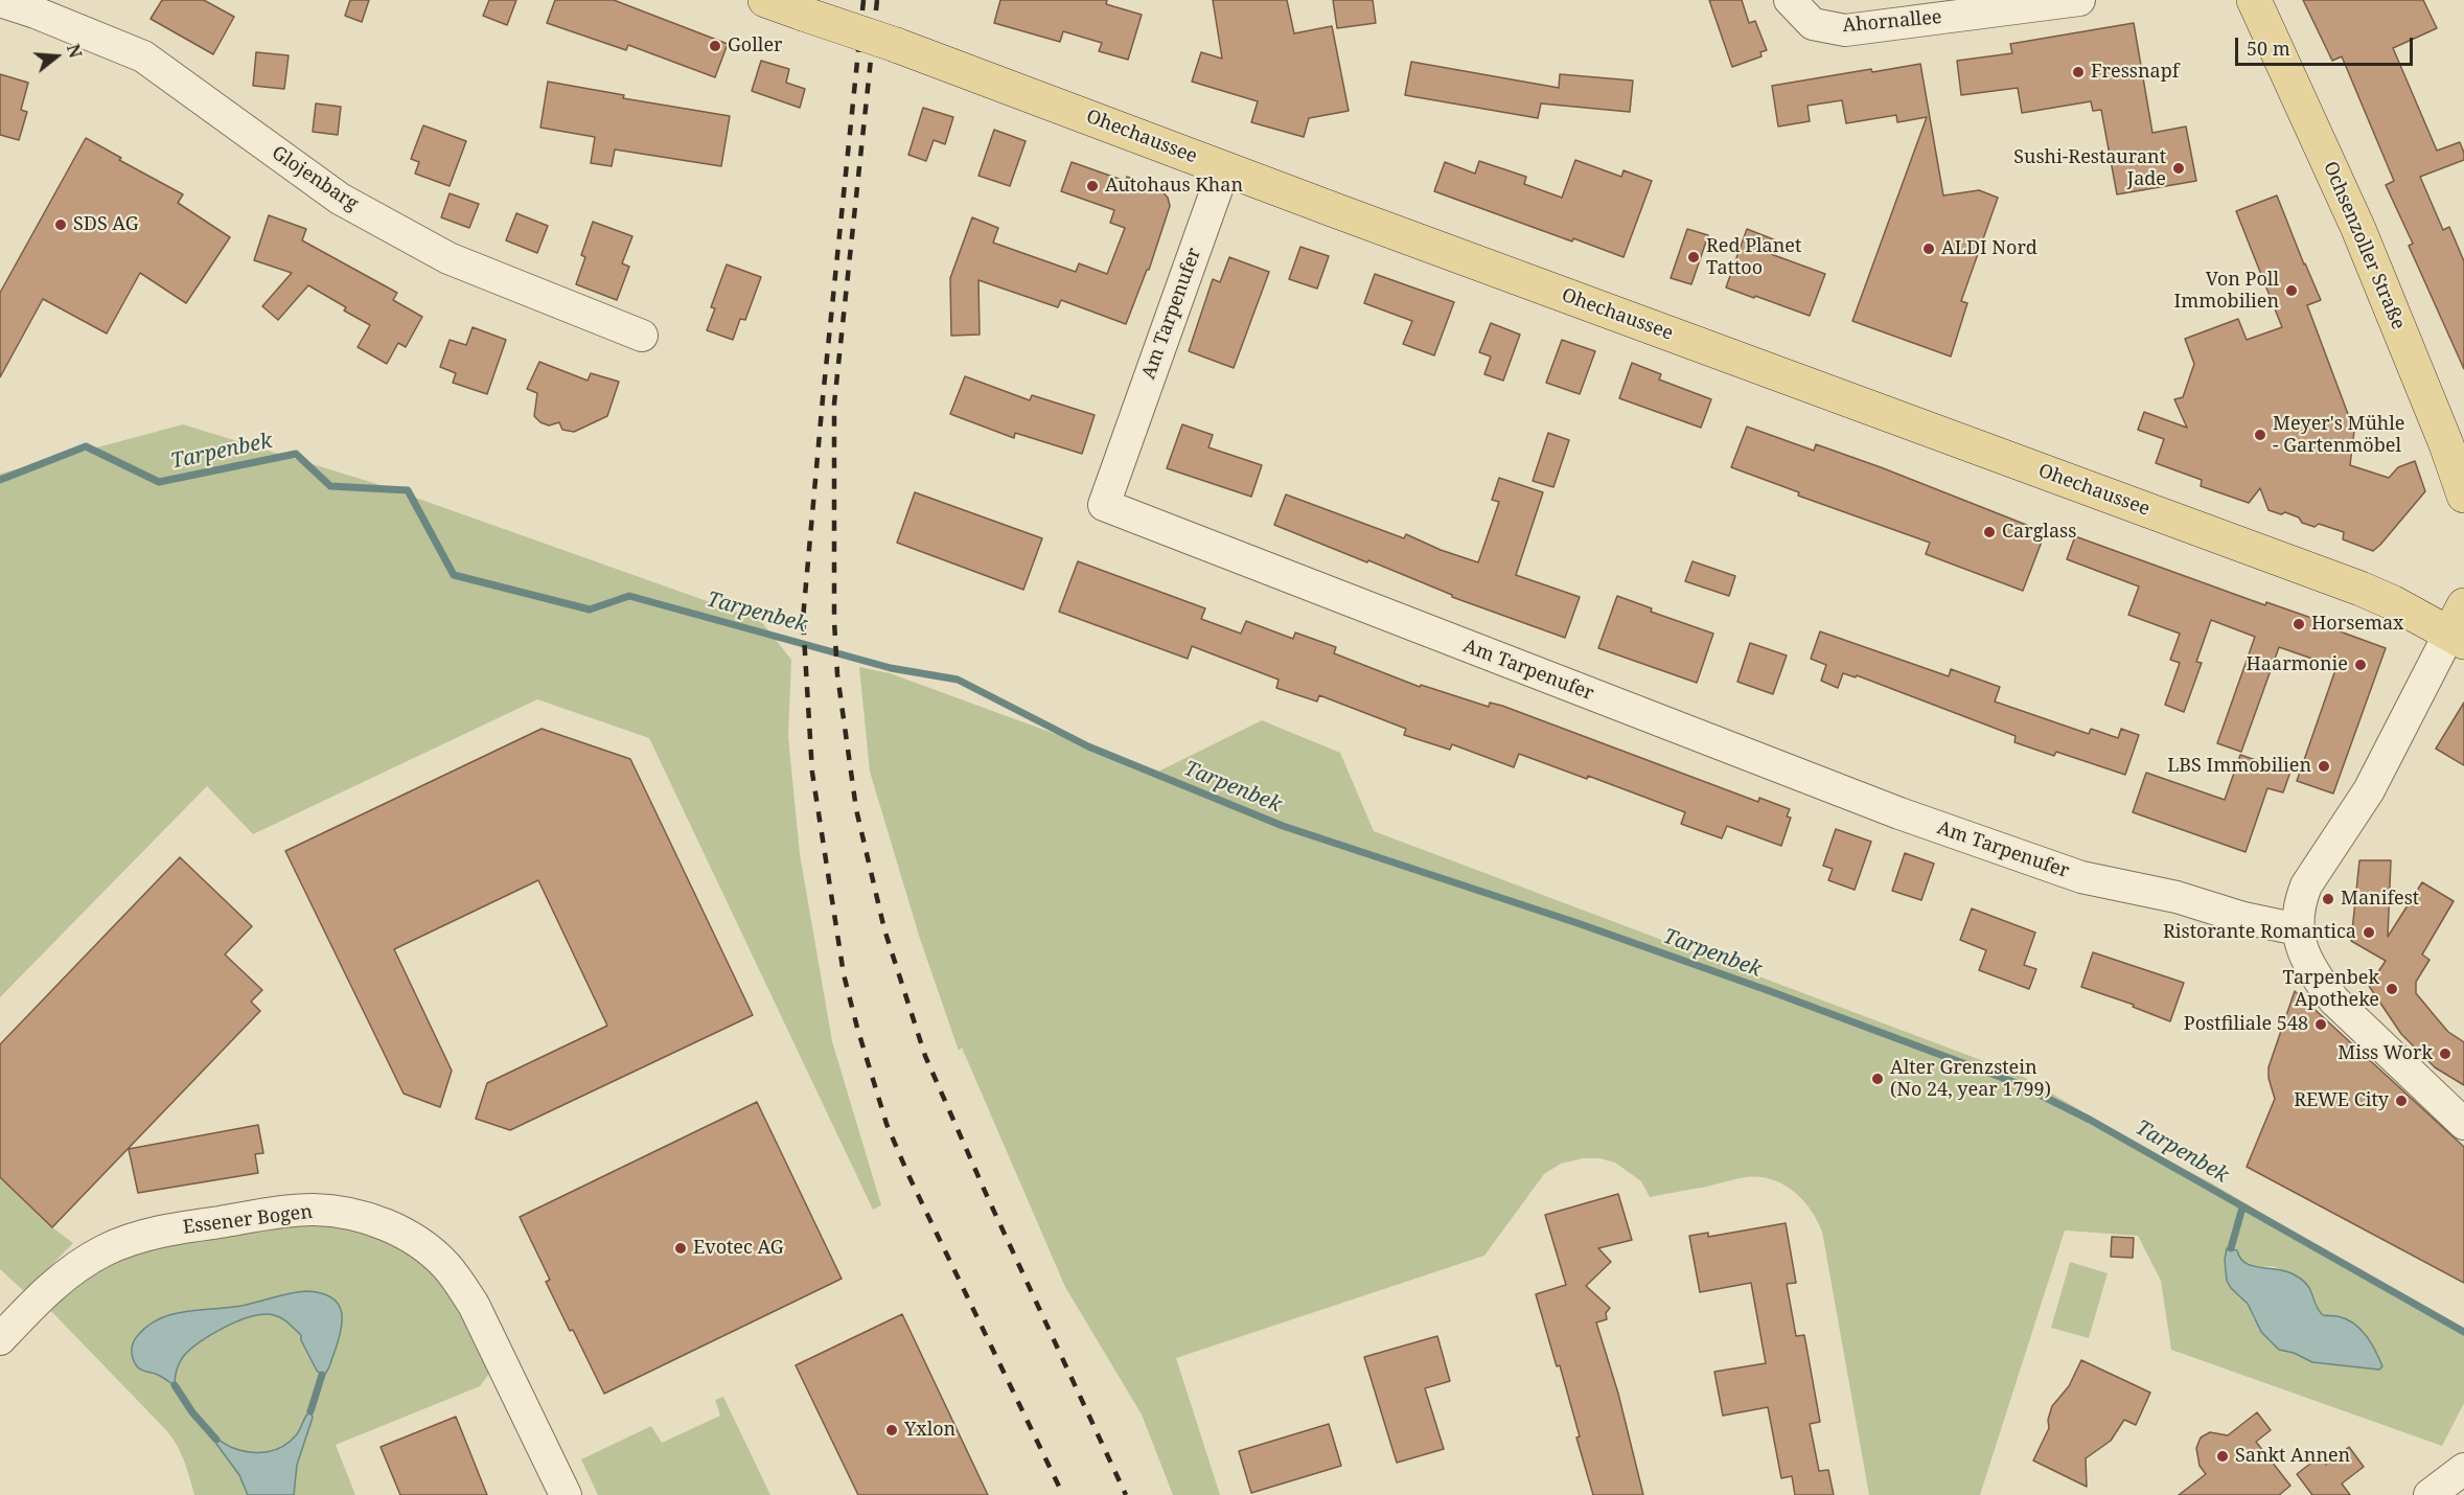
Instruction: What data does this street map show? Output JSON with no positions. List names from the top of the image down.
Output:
{
  "streets": {
    "main road": ["Ohechaussee", "Ochsenzoller Straße"],
    "street": [
      "Ahornallee",
      "Glojenbarg",
      "Am Tarpenufer",
      "Essener Bogen"
    ]
  },
  "crossings": [
    ["Ohechaussee", "Am Tarpenufer"]
  ],
  "water": ["Tarpenbek"],
  "places": [
    "Goller",
    "Fressnapf",
    "Sushi-Restaurant Jade",
    "Autohaus Khan",
    "SDS AG",
    "ALDI Nord",
    "Red Planet Tattoo",
    "Von Poll Immobilien",
    "Meyer's Mühle - Gartenmöbel",
    "Carglass",
    "Horsemax",
    "Haarmonie",
    "LBS Immobilien",
    "Manifest",
    "Ristorante Romantica",
    "Tarpenbek Apotheke",
    "Postfiliale 548",
    "Miss Work",
    "Alter Grenzstein (No 24, year 1799)",
    "REWE City",
    "Evotec AG",
    "Yxlon",
    "Sankt Annen"
  ],
  "scale_bar": "50 m",
  "north": "right"
}
